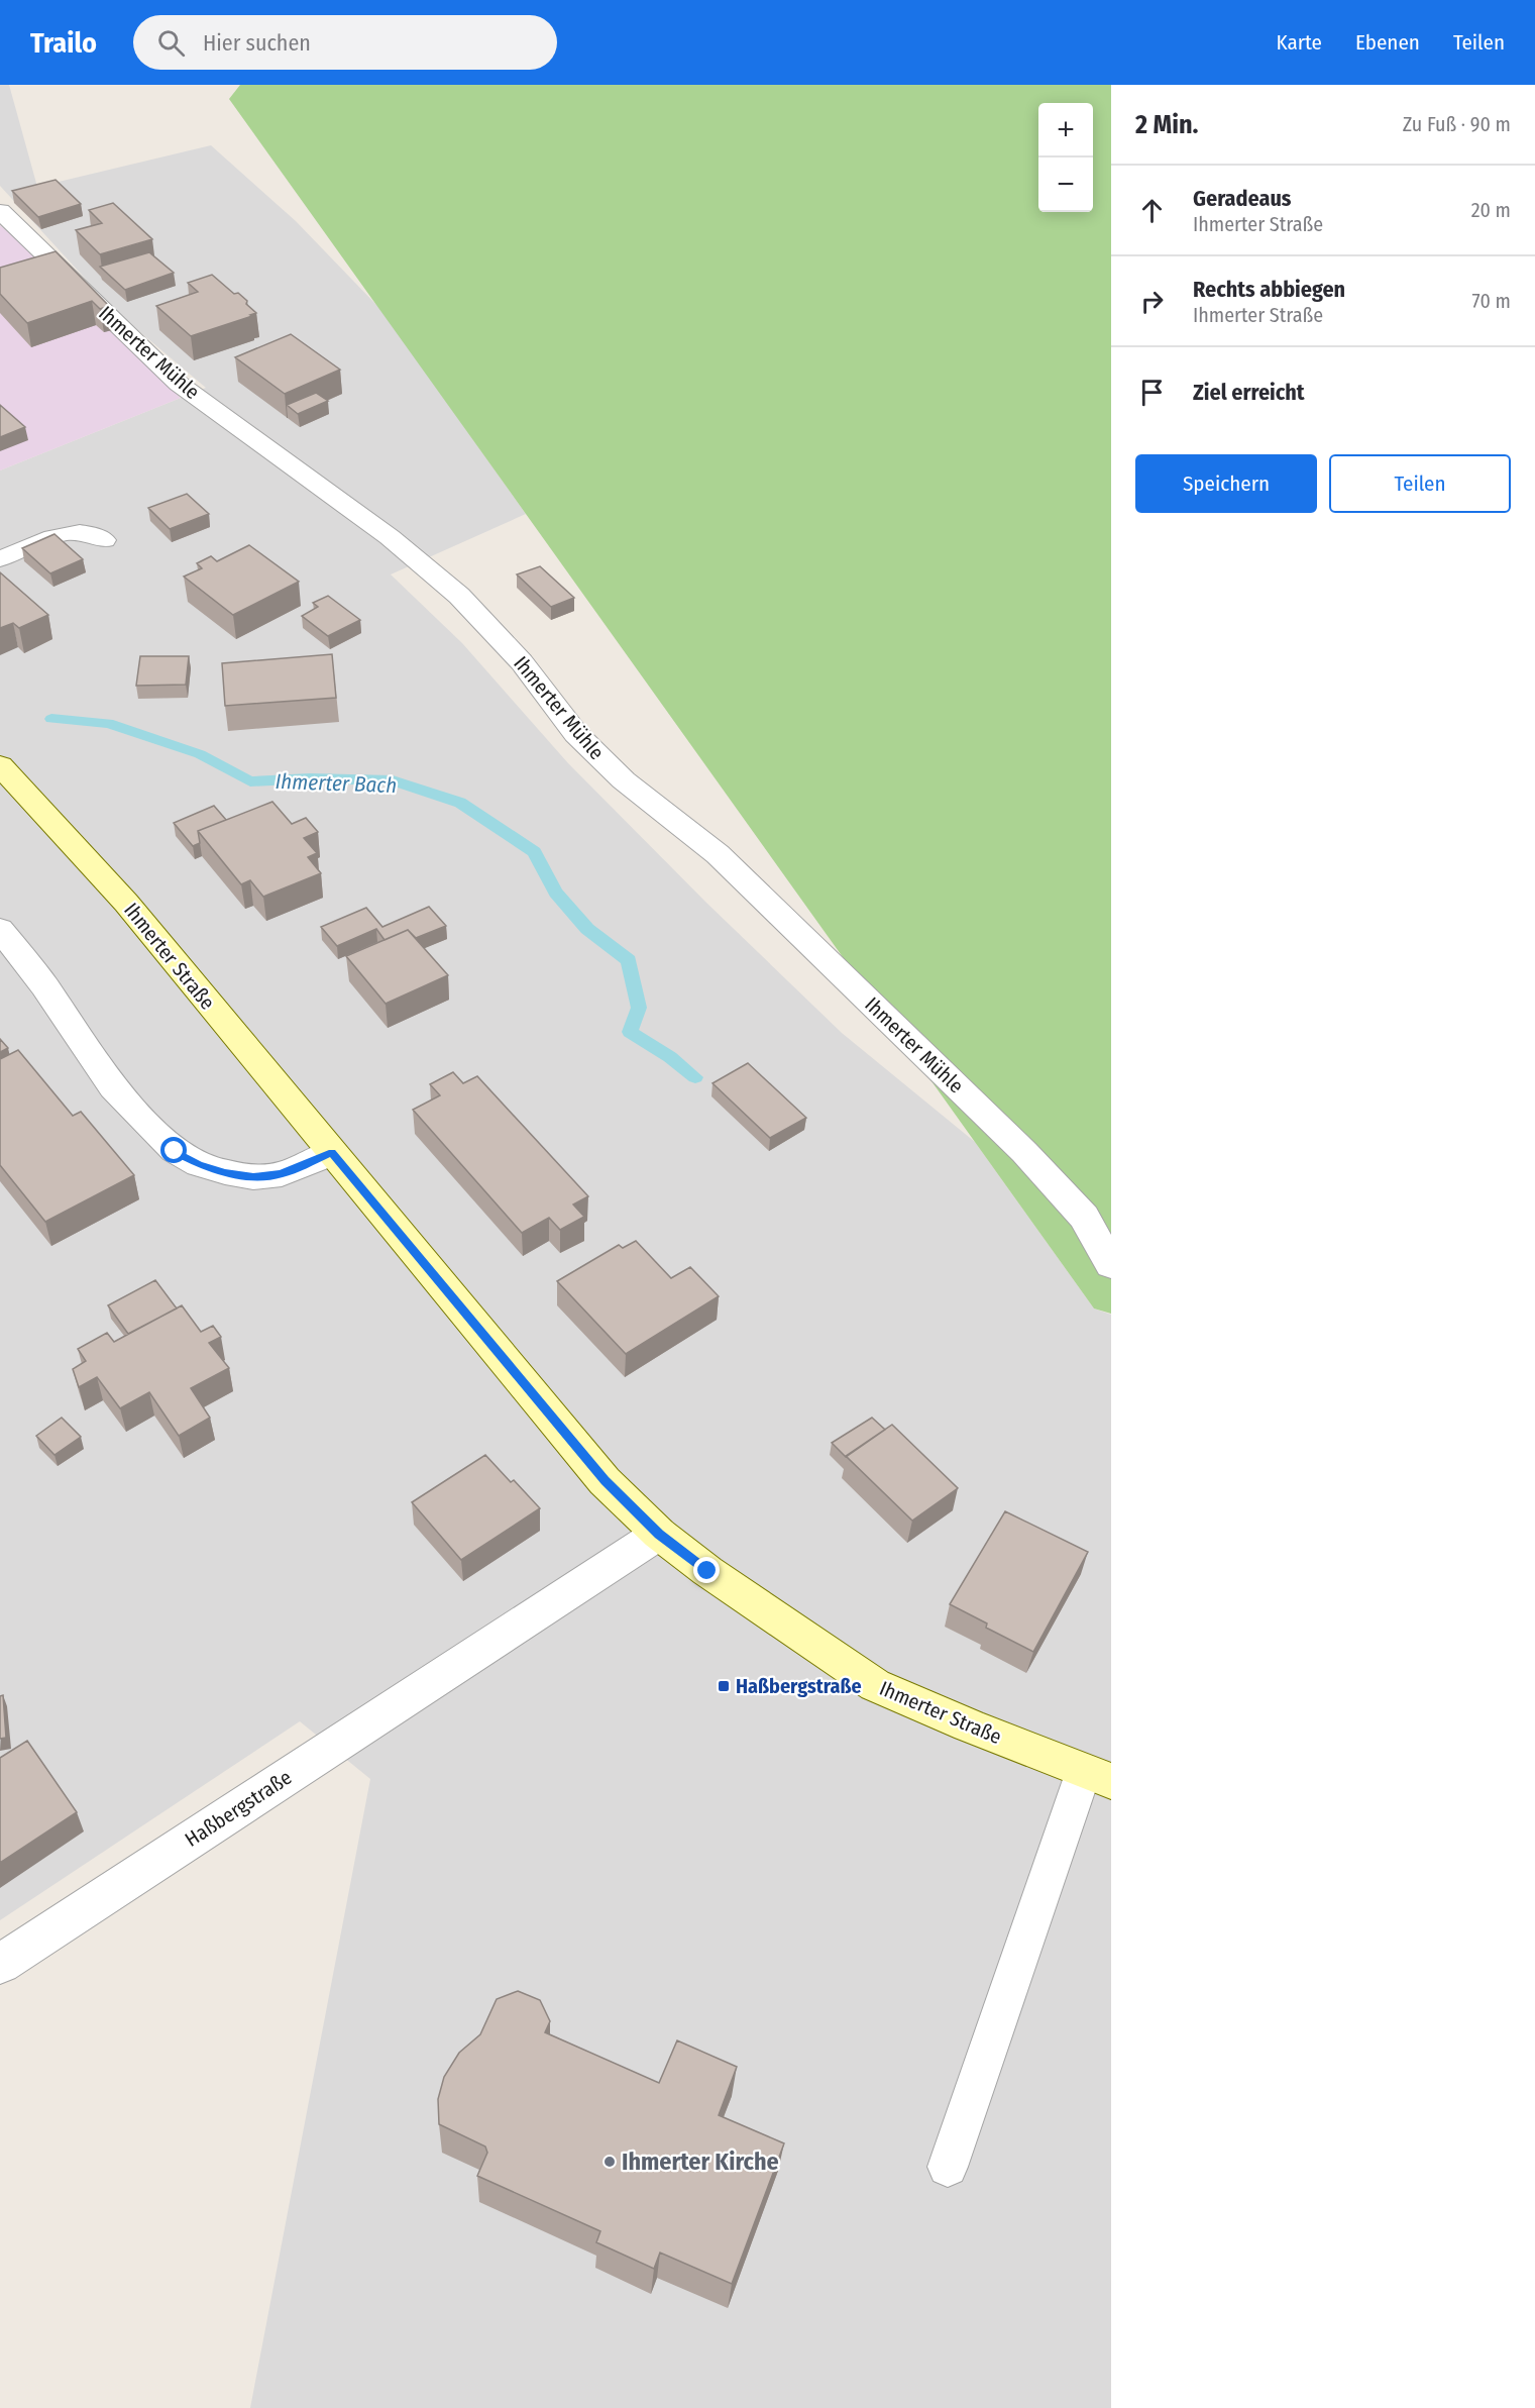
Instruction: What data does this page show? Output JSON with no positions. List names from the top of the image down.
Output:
{
  "streets": {
    "main road": ["Ihmerter Straße"],
    "street": ["Ihmerter Mühle", "Haßbergstraße"]
  },
  "crossings": [
    ["Ihmerter Straße", "Haßbergstraße"]
  ],
  "water": ["Ihmerter Bach"],
  "places": {
    "transit": ["Haßbergstraße"],
    "other": ["Ihmerter Kirche"]
  },
  "page": {
    "header": "Trailo",
    "search": "Hier suchen",
    "nav": ["Karte", "Ebenen", "Teilen"],
    "heading": ["2 Min.", "Zu Fuß · 90 m"],
    "map_buttons": ["+", "−"],
    "list": [
      ["Geradeaus", "Ihmerter Straße", "20 m"],
      ["Rechts abbiegen", "Ihmerter Straße", "70 m"],
      "Ziel erreicht"
    ],
    "buttons": ["Speichern", "Teilen"]
  }
}
